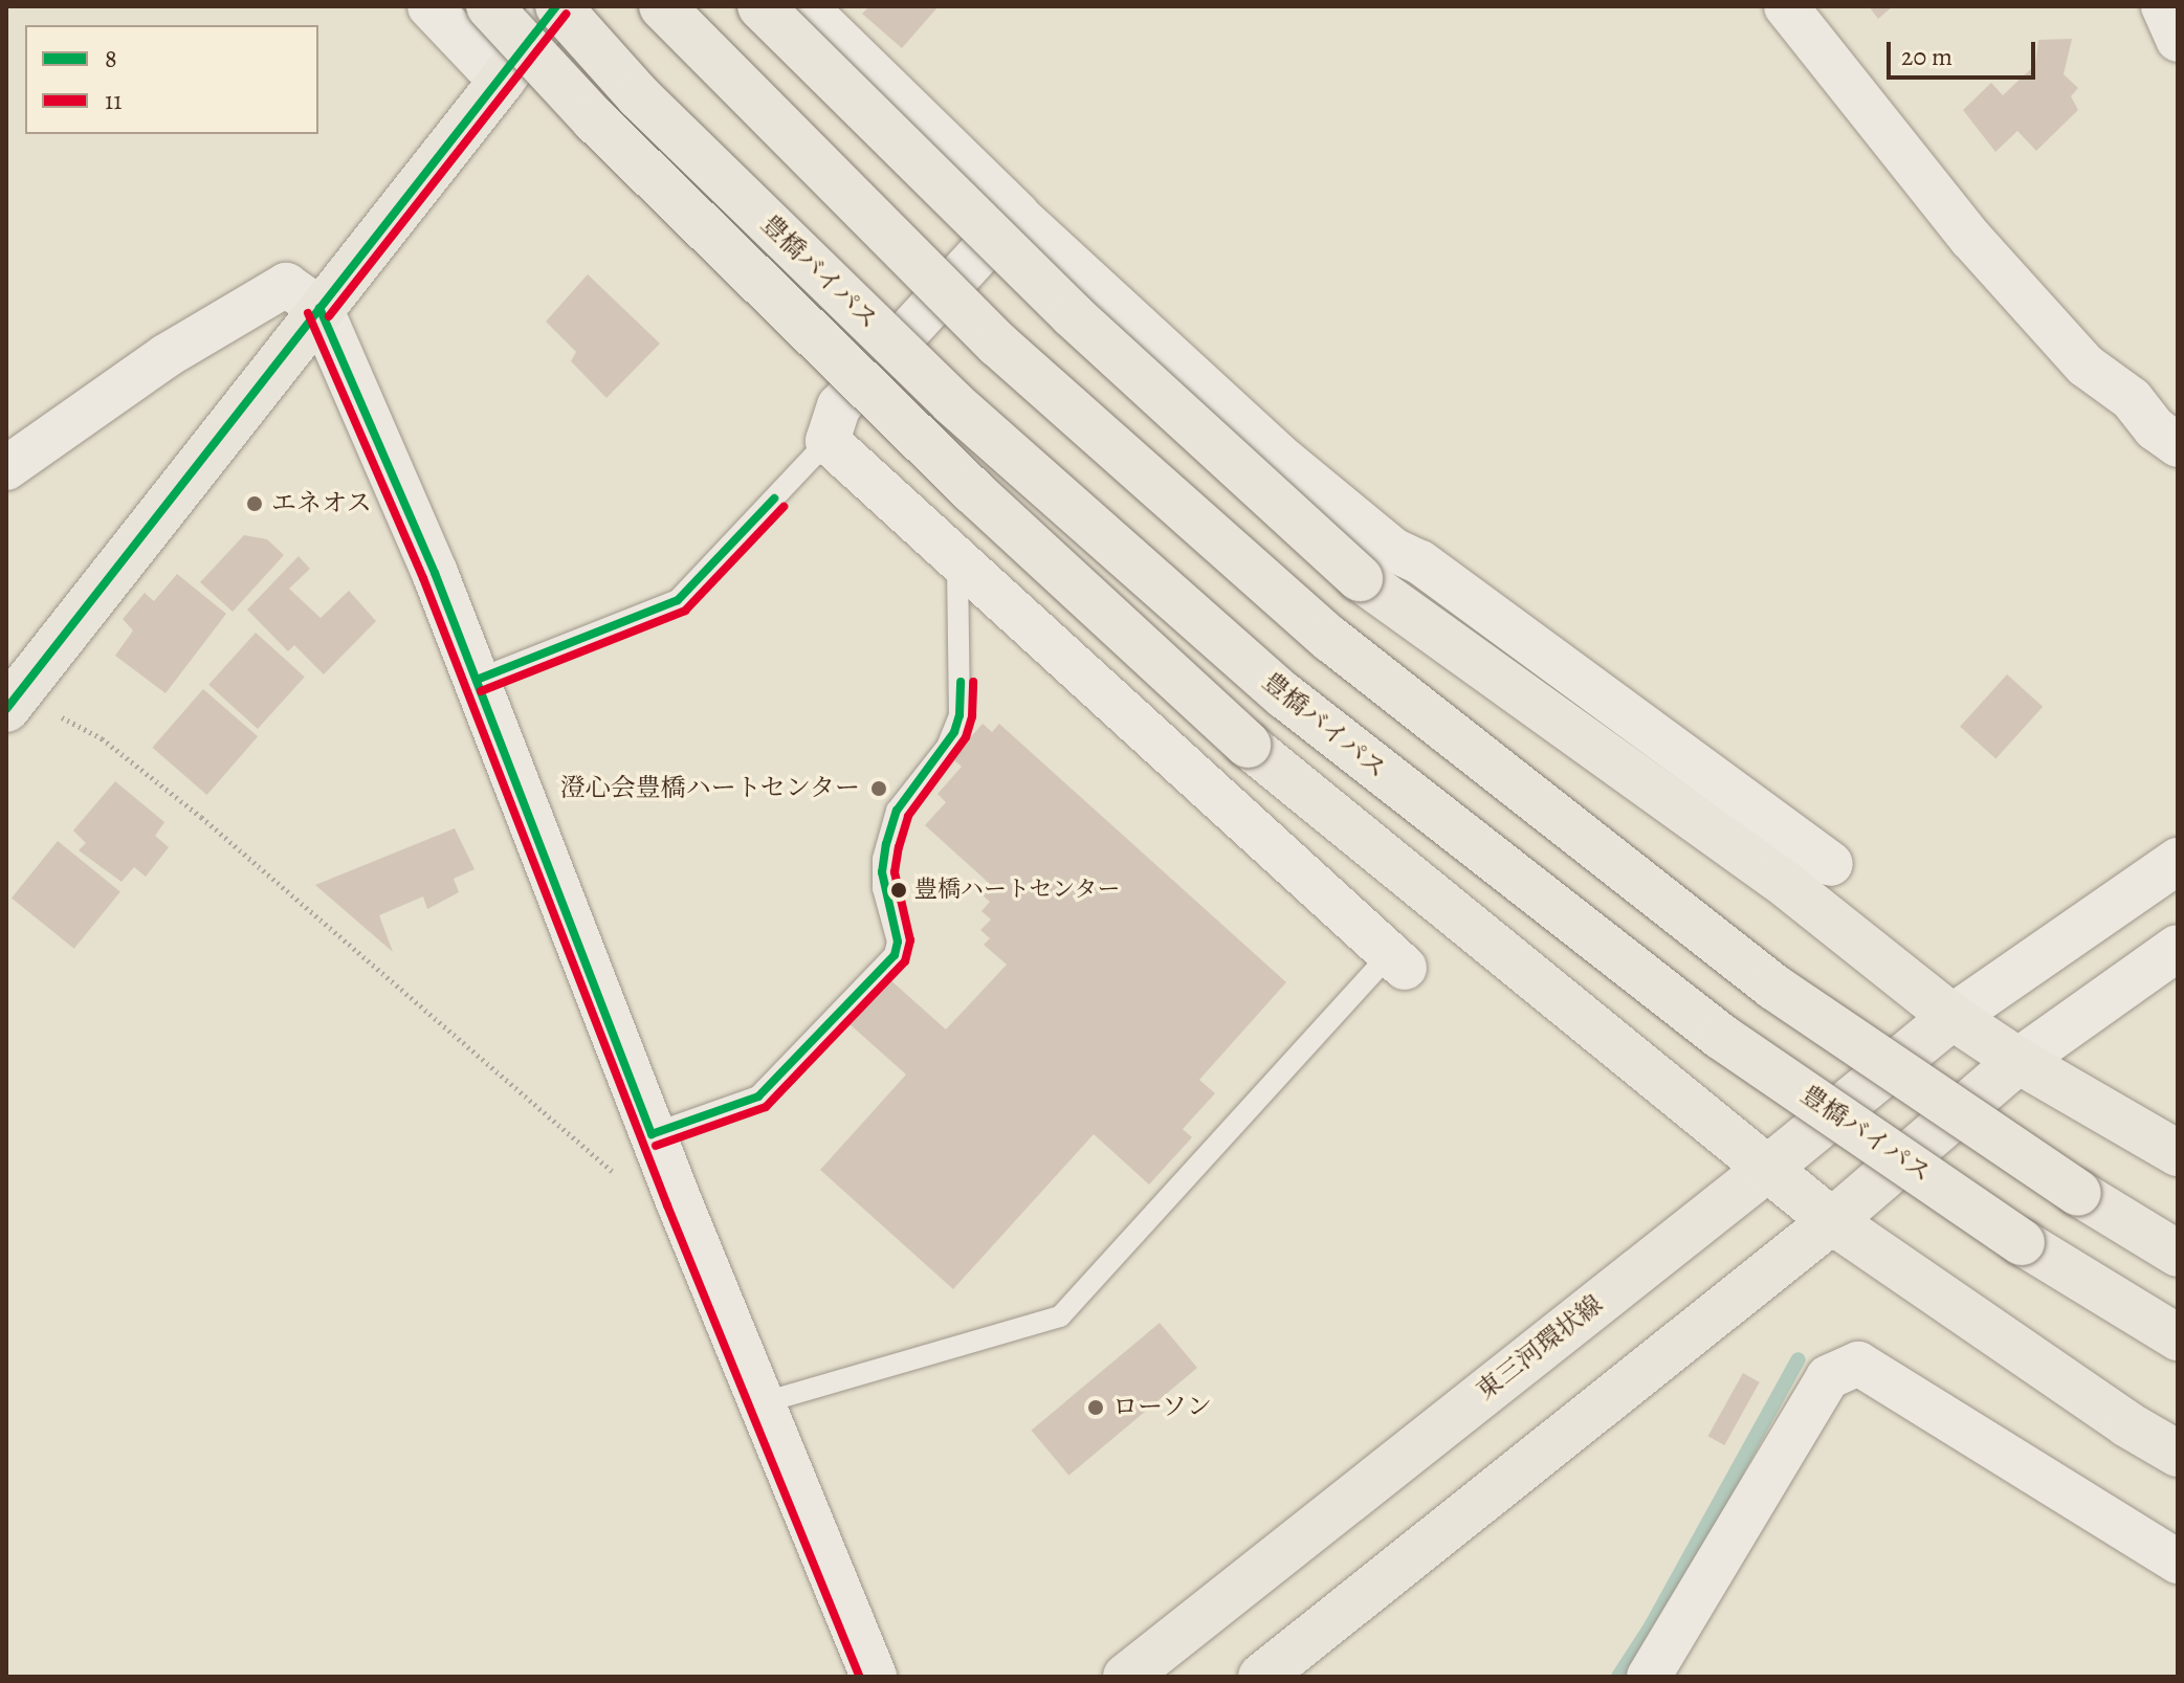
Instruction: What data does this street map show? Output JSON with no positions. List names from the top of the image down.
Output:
{
  "streets": {
    "main road": ["豊橋バイパス", "東三河環状線"]
  },
  "places": [
    "エネオス",
    "澄心会豊橋ハートセンター",
    "豊橋ハートセンター",
    "ローソン"
  ],
  "lines": ["transit line 8", "transit line 11"],
  "legend": ["8", "11"],
  "scale_bar": "20 m"
}
